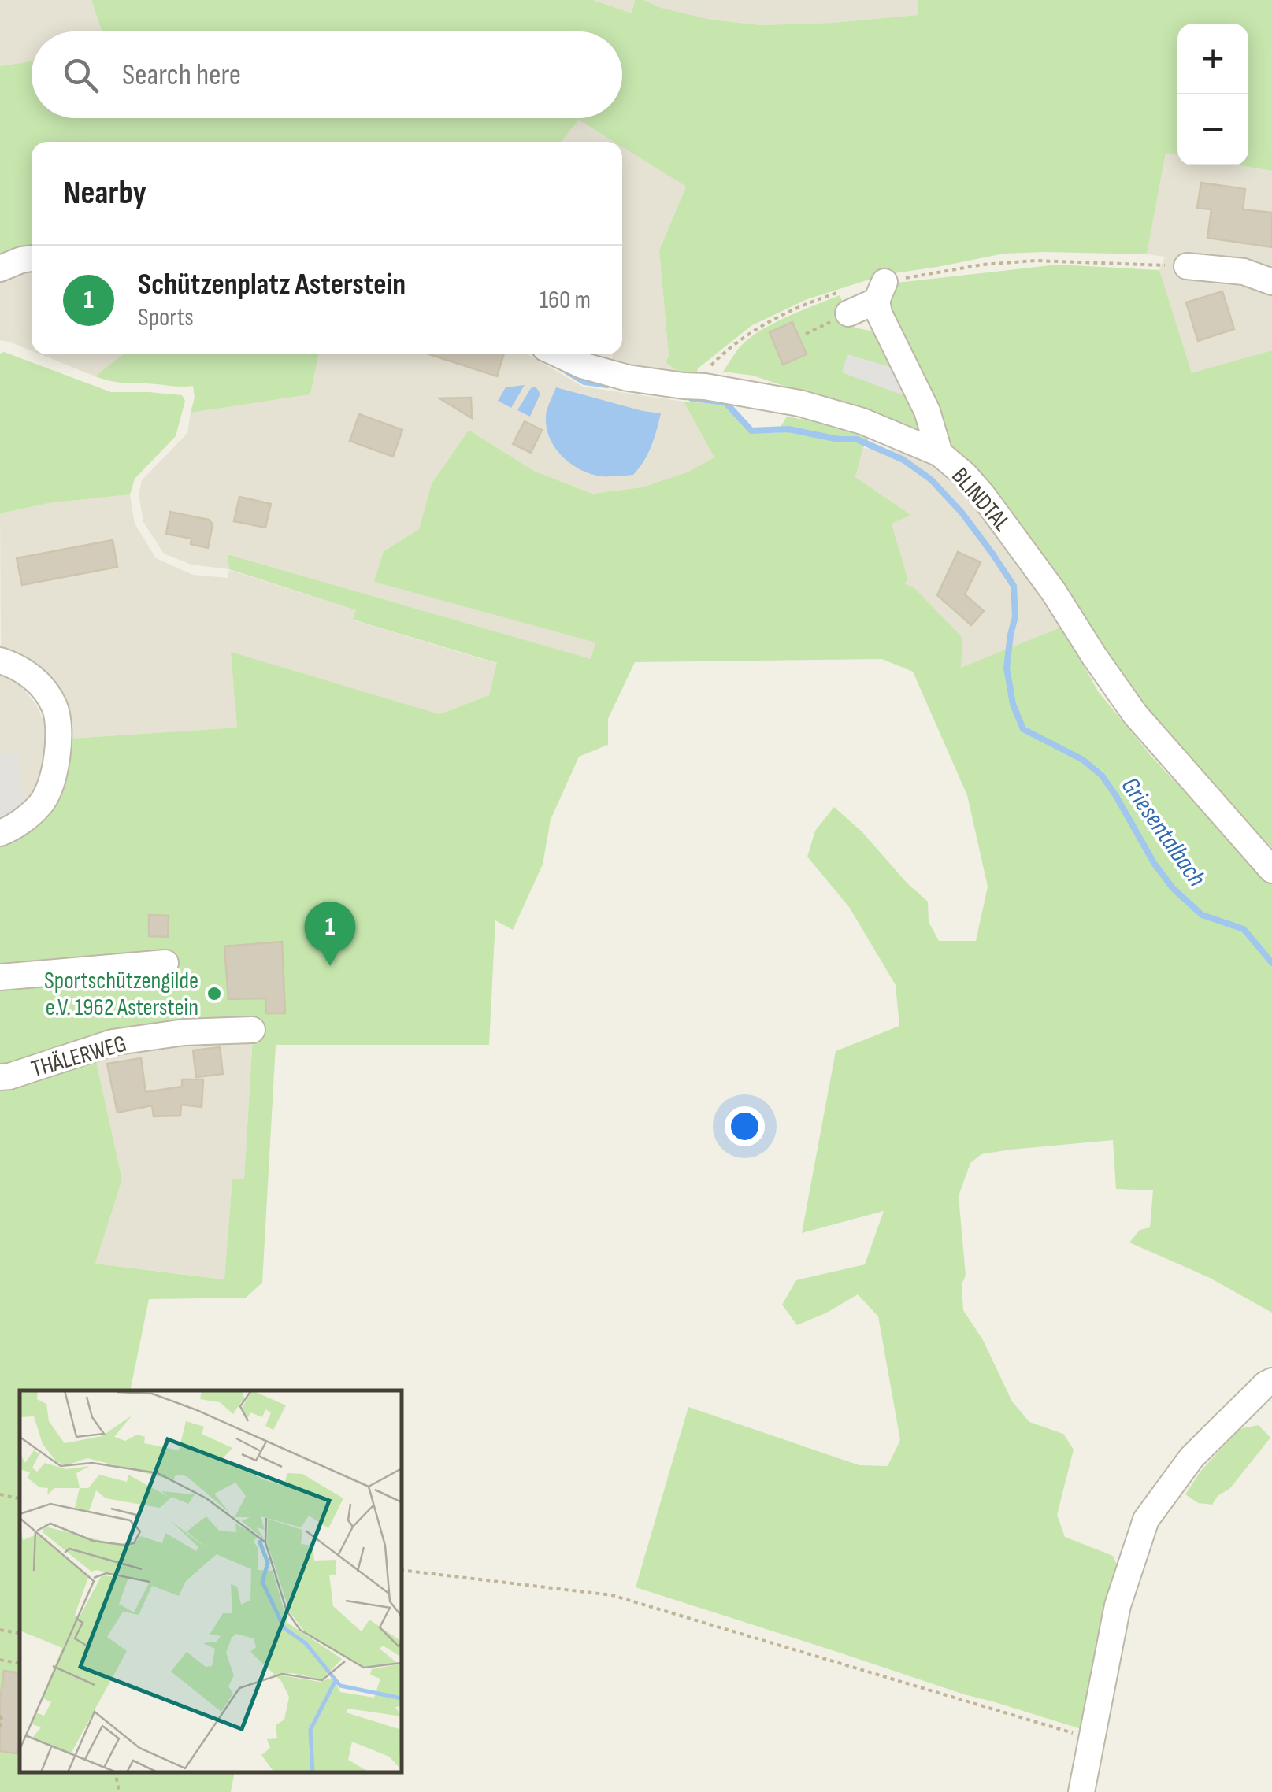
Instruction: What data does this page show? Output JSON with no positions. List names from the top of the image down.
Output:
{
  "streets": {
    "street": ["BLINDTAL", "THÄLERWEG"]
  },
  "water": ["Griesentalbach"],
  "places": ["Sportschützengilde e.V. 1962 Asterstein"],
  "page": {
    "map_buttons": ["+", "−"],
    "search": "Search here",
    "heading": "Nearby",
    "list": [
      {
        "mark": "1",
        "name": "Schützenplatz Asterstein",
        "note": "Sports",
        "value": "160 m"
      }
    ],
    "pins": "1"
  }
}
